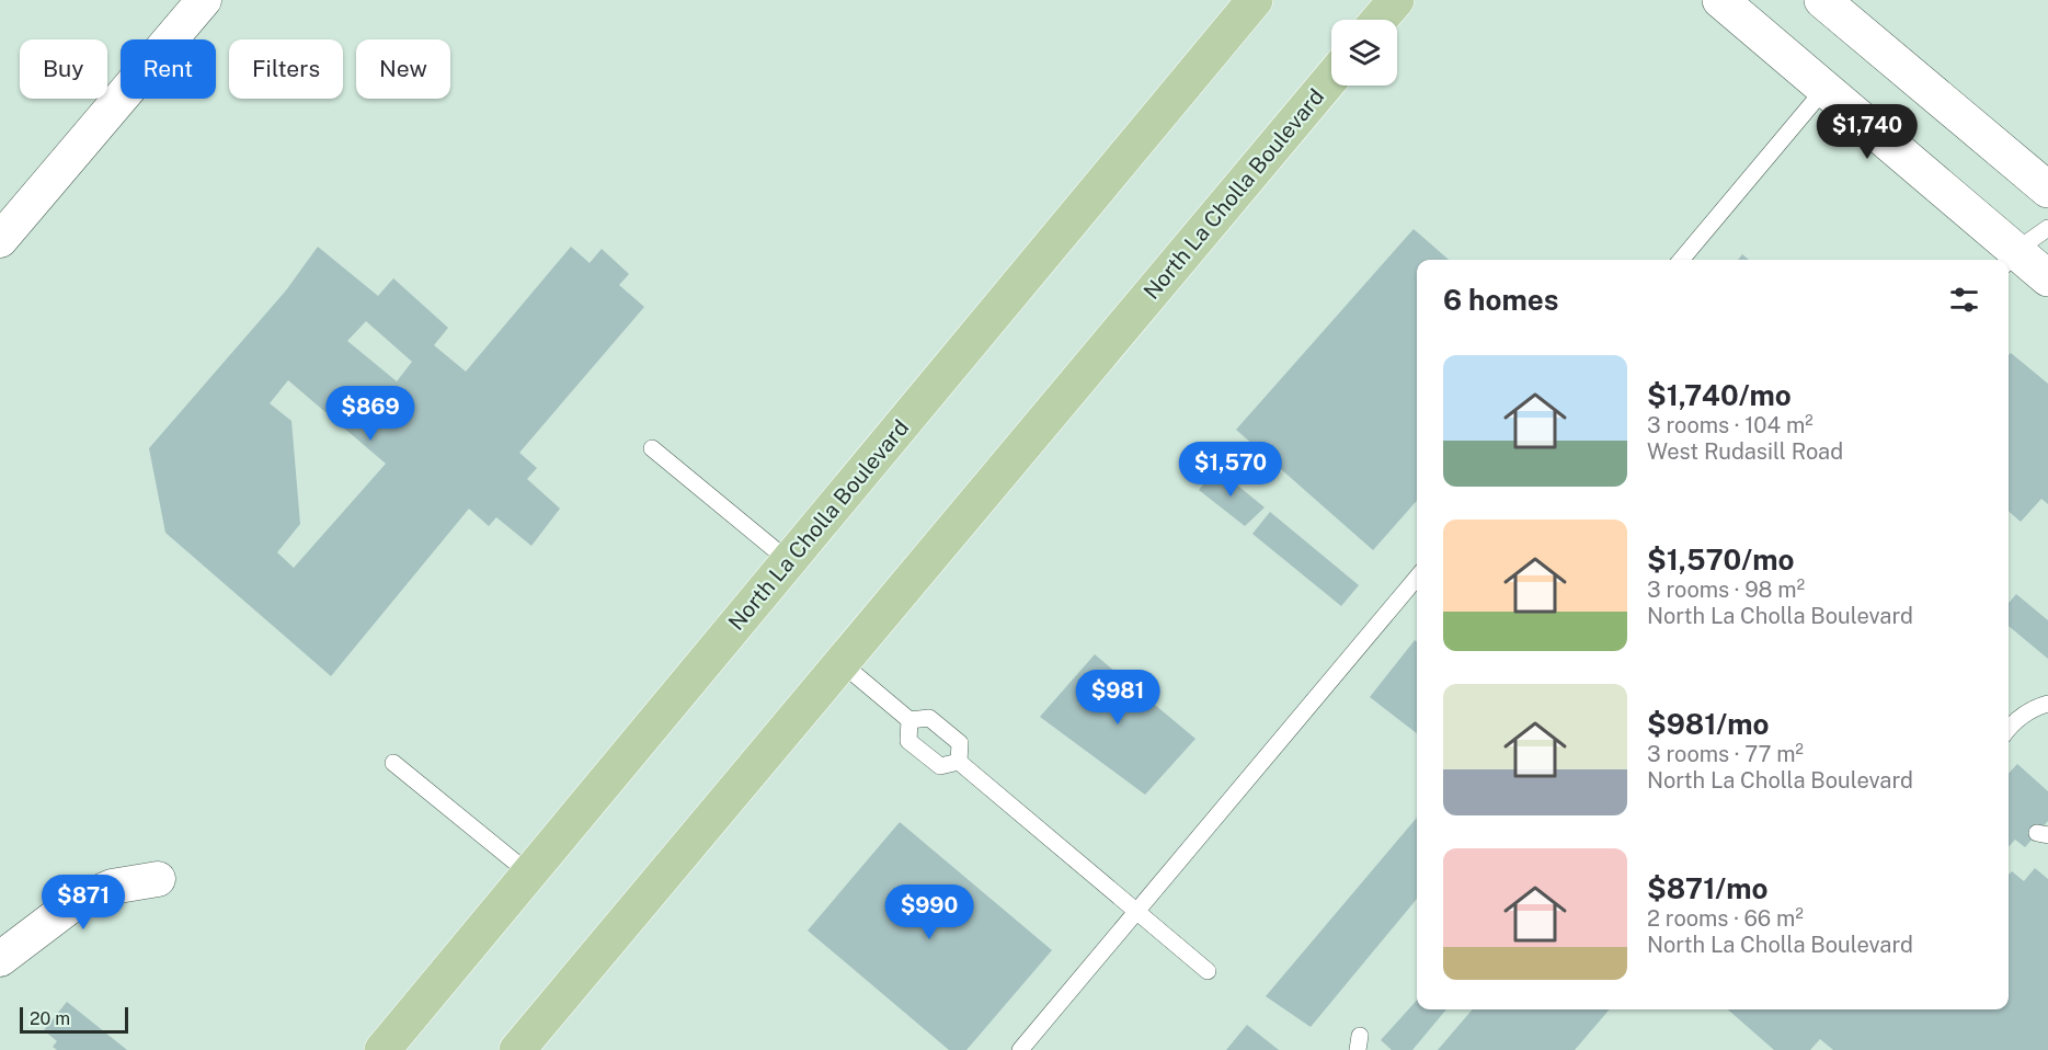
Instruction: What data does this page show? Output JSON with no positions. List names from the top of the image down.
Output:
{
  "streets": {
    "main road": ["North La Cholla Boulevard"]
  },
  "scale_bar": "20 m",
  "page": {
    "chip": [
      "Buy",
      "Rent",
      "Filters",
      "New"
    ],
    "price": [
      "$1,740",
      "$869",
      "$1,570",
      "$981",
      "$871",
      "$990"
    ],
    "heading": "6 homes",
    "list": [
      {
        "name": "$1,740/mo",
        "note": "3 rooms · 104 m² · West Rudasill Road"
      },
      {
        "name": "$1,570/mo",
        "note": "3 rooms · 98 m² · North La Cholla Boulevard"
      },
      {
        "name": "$981/mo",
        "note": "3 rooms · 77 m² · North La Cholla Boulevard"
      },
      {
        "name": "$871/mo",
        "note": "2 rooms · 66 m² · North La Cholla Boulevard"
      }
    ],
    "scale": "20 m"
  }
}
